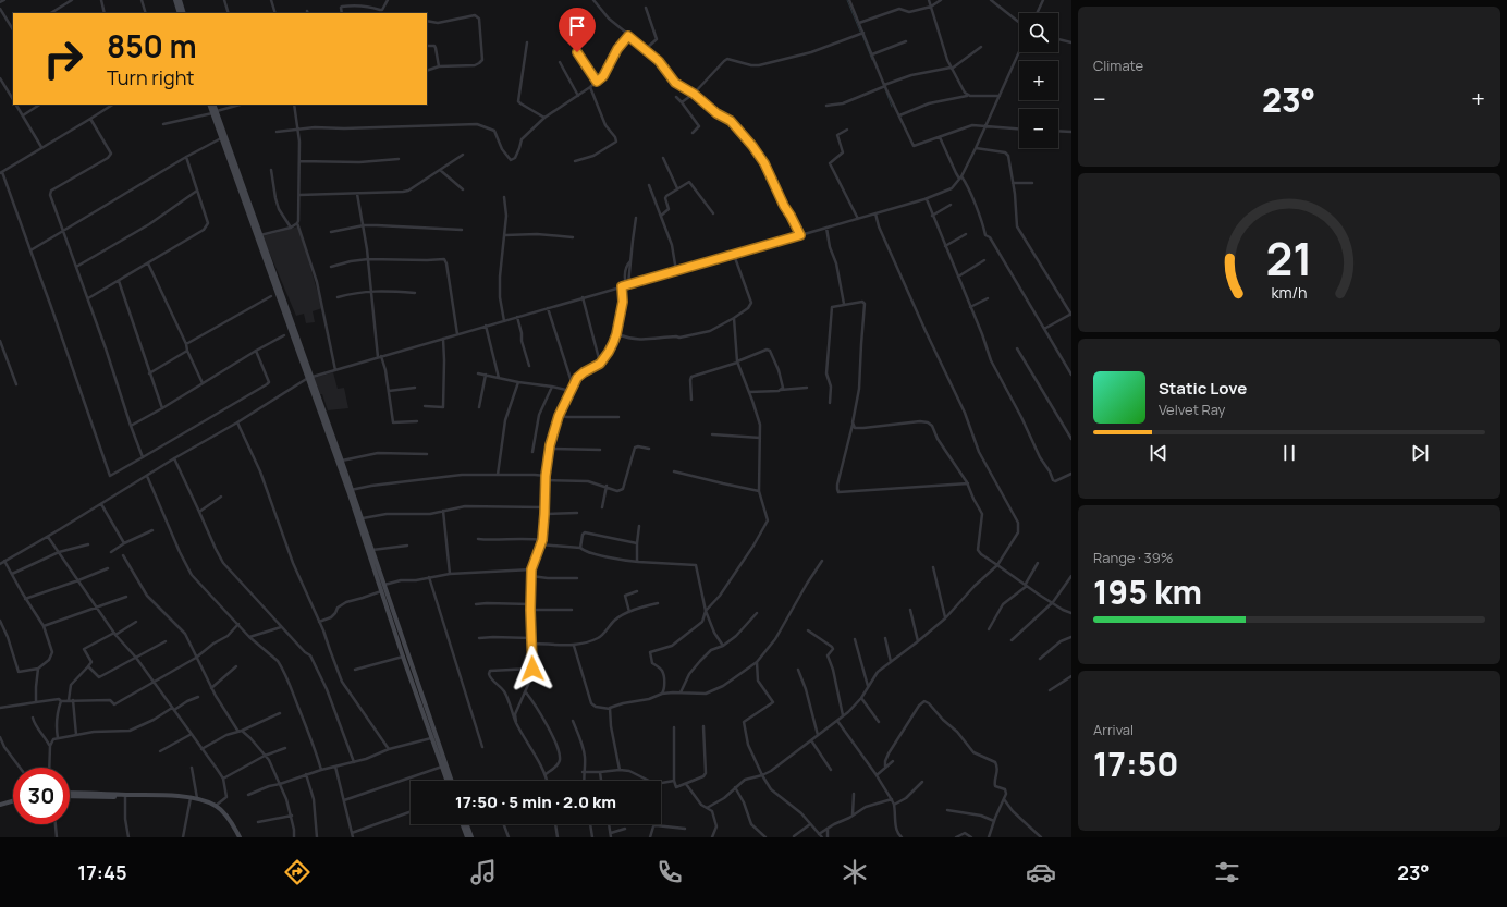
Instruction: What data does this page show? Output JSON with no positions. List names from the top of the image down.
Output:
{
  "page": {
    "tile": [
      "Climate",
      ["Range · 39%", "195 km"],
      ["Arrival", "17:50"]
    ],
    "map_buttons": ["+", "−"],
    "turn": ["850 m", "Turn right"],
    "heat": ["−", "23°", "+"],
    "song": ["Static Love", "Velvet Ray"],
    "limit": "30",
    "trip": "17:50 · 5 min · 2.0 km",
    "tabs": ["17:45", "23°"],
    "gauge": ["21", "km/h"]
  }
}
